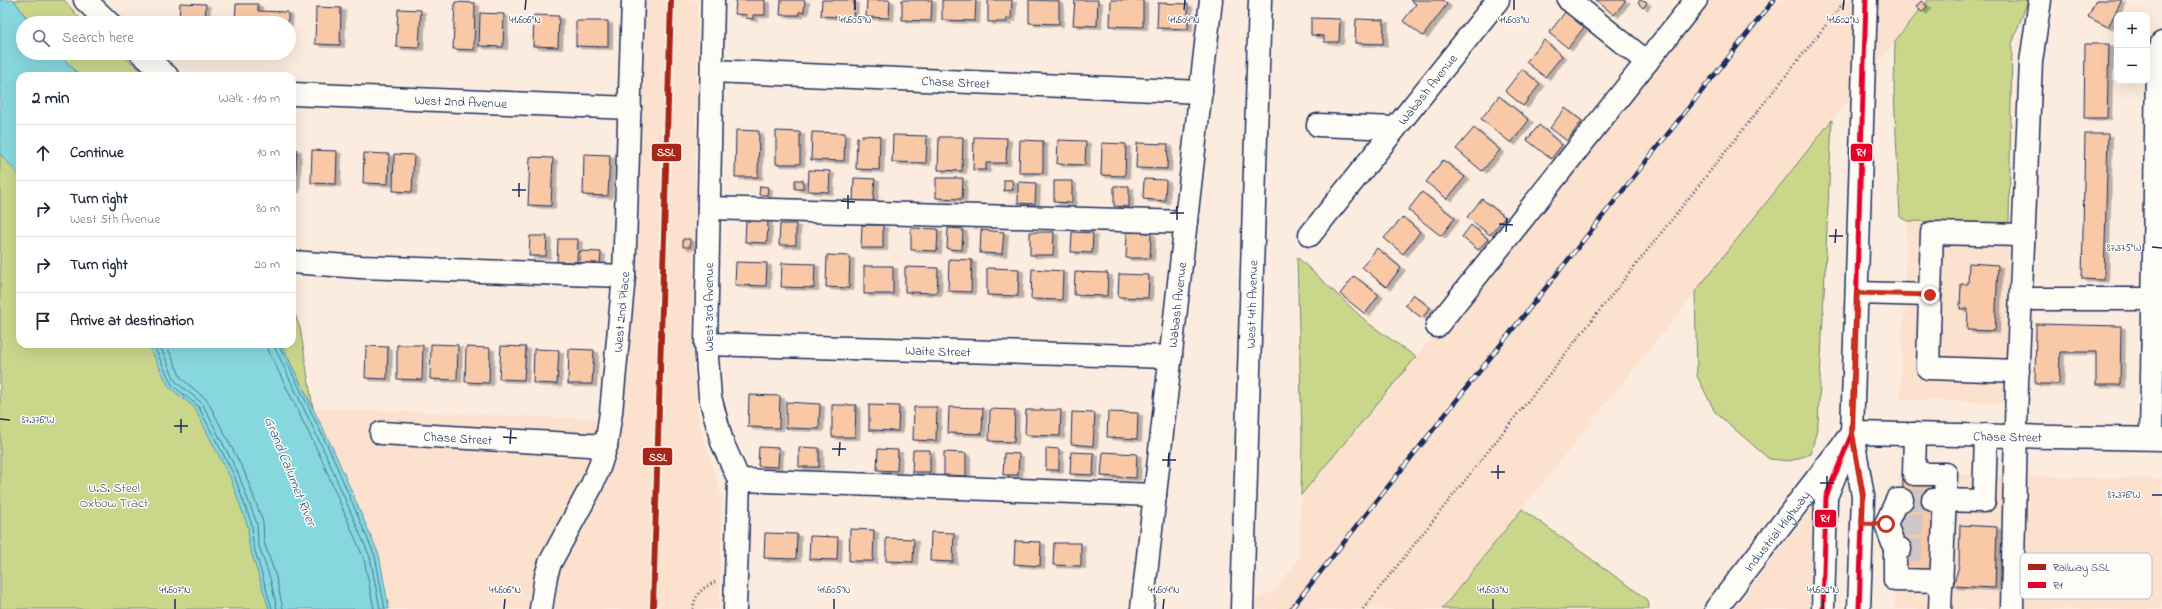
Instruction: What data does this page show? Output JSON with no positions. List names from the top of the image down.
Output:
{
  "streets": {
    "street": [
      "Chase Street",
      "Wabash Avenue",
      "West 2nd Avenue",
      "West 4th Avenue",
      "West 3rd Avenue",
      "West 2nd Place",
      "Waite Street",
      "Industrial Highway"
    ]
  },
  "crossings": [
    ["Chase Street", "Wabash Avenue"],
    ["Chase Street", "West 3rd Avenue"],
    ["Chase Street", "West 2nd Place"],
    ["Chase Street", "Industrial Highway"],
    ["Wabash Avenue", "Waite Street"],
    ["West 2nd Avenue", "West 2nd Place"],
    ["West 3rd Avenue", "Waite Street"]
  ],
  "water": ["Grand Calumet River"],
  "parks": ["U.S. Steel Oxbow Tract"],
  "lines": ["rail line SSL", "transit line R1"],
  "legend": ["Railway SSL", "R1"],
  "page": {
    "map_buttons": ["+", "−"],
    "search": "Search here",
    "heading": ["2 min", "Walk · 110 m"],
    "list": [
      ["Continue", "10 m"],
      ["Turn right", "West 5th Avenue", "80 m"],
      ["Turn right", "20 m"],
      "Arrive at destination"
    ]
  },
  "coordinates": [
    "41.606°N",
    "41.605°N",
    "41.604°N",
    "41.603°N",
    "41.602°N",
    "87.375°W",
    "87.376°W",
    "41.607°N"
  ]
}
